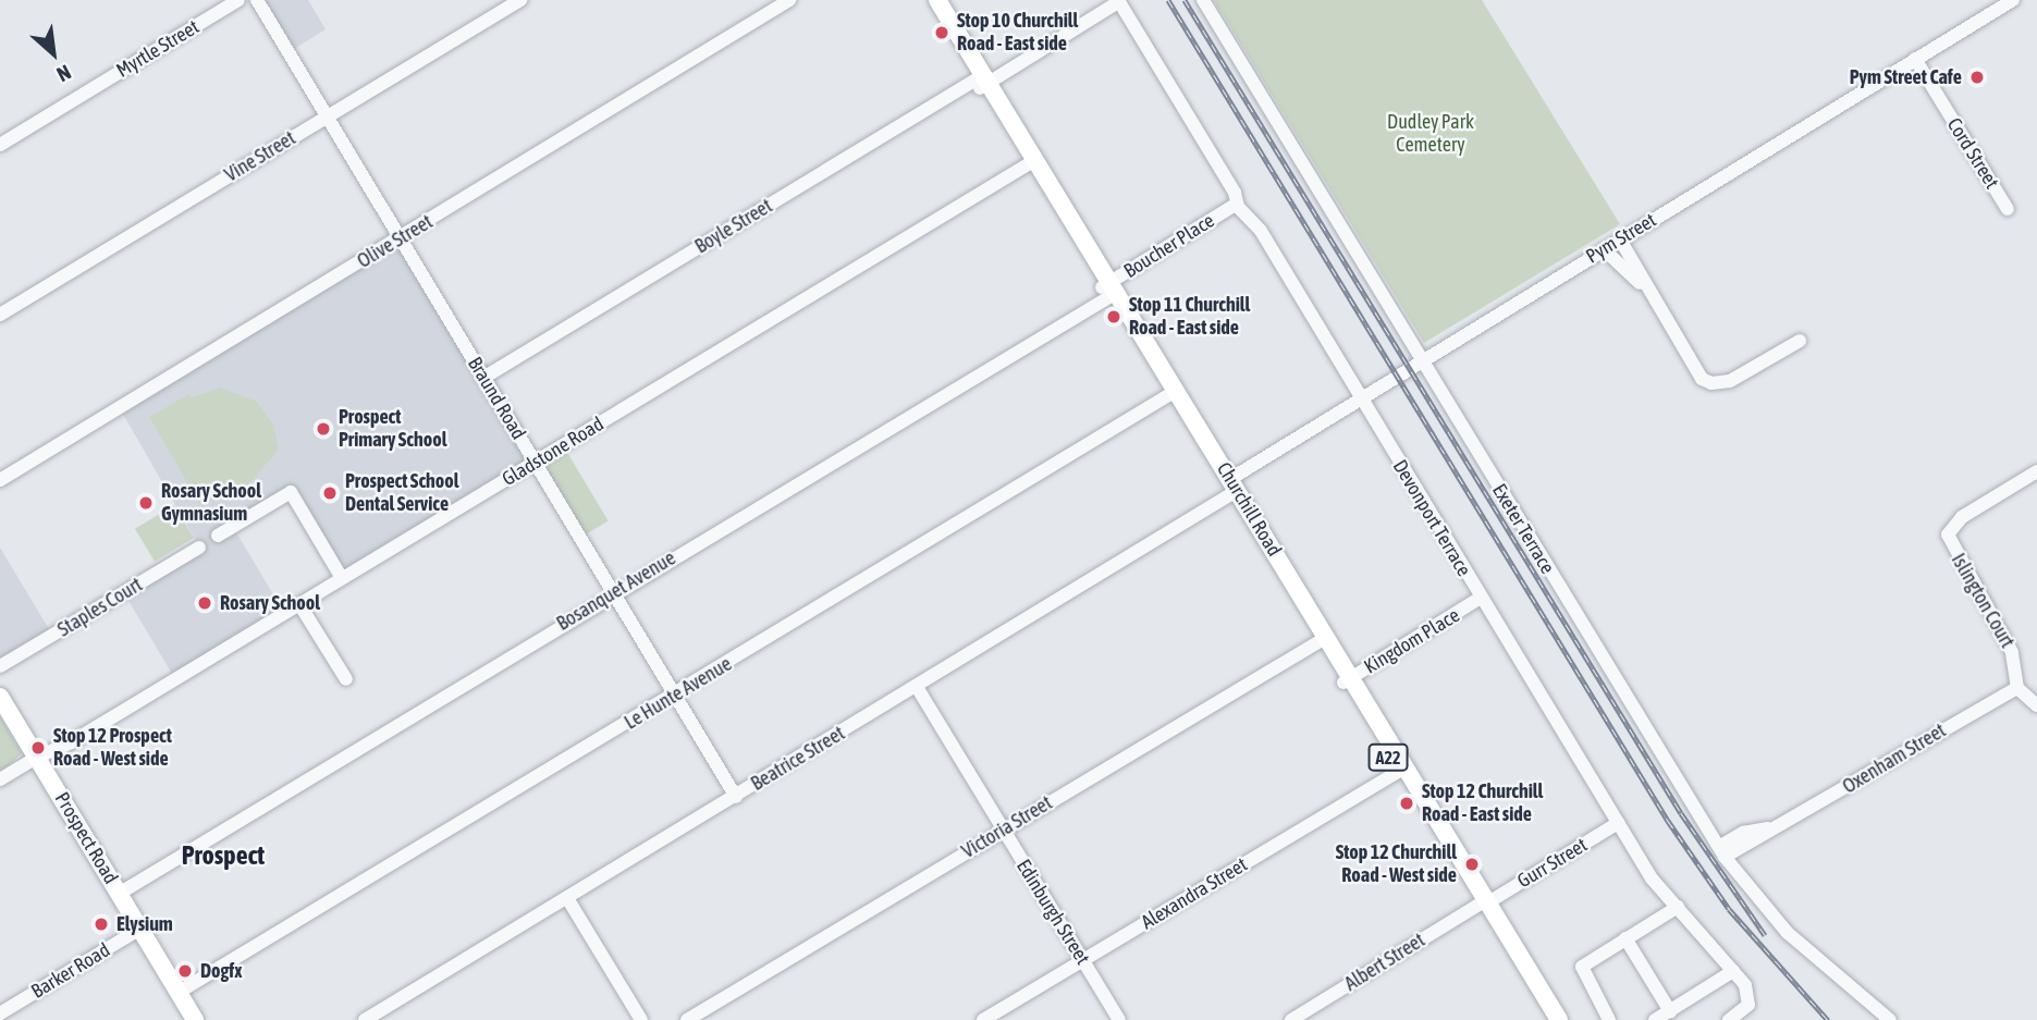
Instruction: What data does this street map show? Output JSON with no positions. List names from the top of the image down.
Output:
{
  "streets": {
    "main road": ["Churchill Road", "A22", "Prospect Road"],
    "street": [
      "Myrtle Street",
      "Cord Street",
      "Vine Street",
      "Boyle Street",
      "Pym Street",
      "Olive Street",
      "Boucher Place",
      "Braund Road",
      "Gladstone Road",
      "Devonport Terrace",
      "Exeter Terrace",
      "Bosanquet Avenue",
      "Islington Court",
      "Staples Court",
      "Kingdom Place",
      "Le Hunte Avenue",
      "Beatrice Street",
      "Oxenham Street",
      "Victoria Street",
      "Gurr Street",
      "Alexandra Street",
      "Edinburgh Street",
      "Albert Street",
      "Barker Road"
    ]
  },
  "crossings": [
    ["Cord Street", "Pym Street"],
    ["Vine Street", "Braund Road"],
    ["Boyle Street", "Braund Road"],
    ["Boyle Street", "Churchill Road"],
    ["Boyle Street", "Devonport Terrace"],
    ["Pym Street", "Churchill Road"],
    ["Pym Street", "Devonport Terrace"],
    ["Pym Street", "Exeter Terrace"],
    ["Pym Street", "Beatrice Street"],
    ["Olive Street", "Braund Road"],
    ["Boucher Place", "Churchill Road"],
    ["Boucher Place", "Devonport Terrace"],
    ["Boucher Place", "Bosanquet Avenue"],
    ["Braund Road", "Gladstone Road"],
    ["Braund Road", "Bosanquet Avenue"],
    ["Braund Road", "Le Hunte Avenue"],
    ["Braund Road", "Beatrice Street"],
    ["Gladstone Road", "Churchill Road"],
    ["Gladstone Road", "Prospect Road"],
    ["Churchill Road", "Bosanquet Avenue"],
    ["Churchill Road", "Kingdom Place"],
    ["Churchill Road", "Le Hunte Avenue"],
    ["Churchill Road", "Beatrice Street"],
    ["Churchill Road", "Victoria Street"],
    ["Churchill Road", "Gurr Street"],
    ["Churchill Road", "Alexandra Street"],
    ["Churchill Road", "Albert Street"],
    ["Devonport Terrace", "Kingdom Place"],
    ["Devonport Terrace", "Gurr Street"],
    ["Exeter Terrace", "Oxenham Street"],
    ["Bosanquet Avenue", "Prospect Road"],
    ["Islington Court", "Oxenham Street"],
    ["Le Hunte Avenue", "Prospect Road"],
    ["Beatrice Street", "Edinburgh Street"],
    ["Victoria Street", "Edinburgh Street"],
    ["Prospect Road", "Barker Road"],
    ["Gurr Street", "Albert Street"],
    ["Alexandra Street", "Edinburgh Street"]
  ],
  "districts": ["Prospect"],
  "parks": ["Dudley Park Cemetery"],
  "places": [
    "Stop 10 Churchill Road - East side",
    "Pym Street Cafe",
    "Stop 11 Churchill Road - East side",
    "Prospect Primary School",
    "Prospect School Dental Service",
    "Rosary School Gymnasium",
    "Rosary School",
    "Stop 12 Prospect Road - West side",
    "Stop 12 Churchill Road - East side",
    "Stop 12 Churchill Road - West side",
    "Elysium",
    "Dogfx"
  ],
  "north": "bottom right"
}
